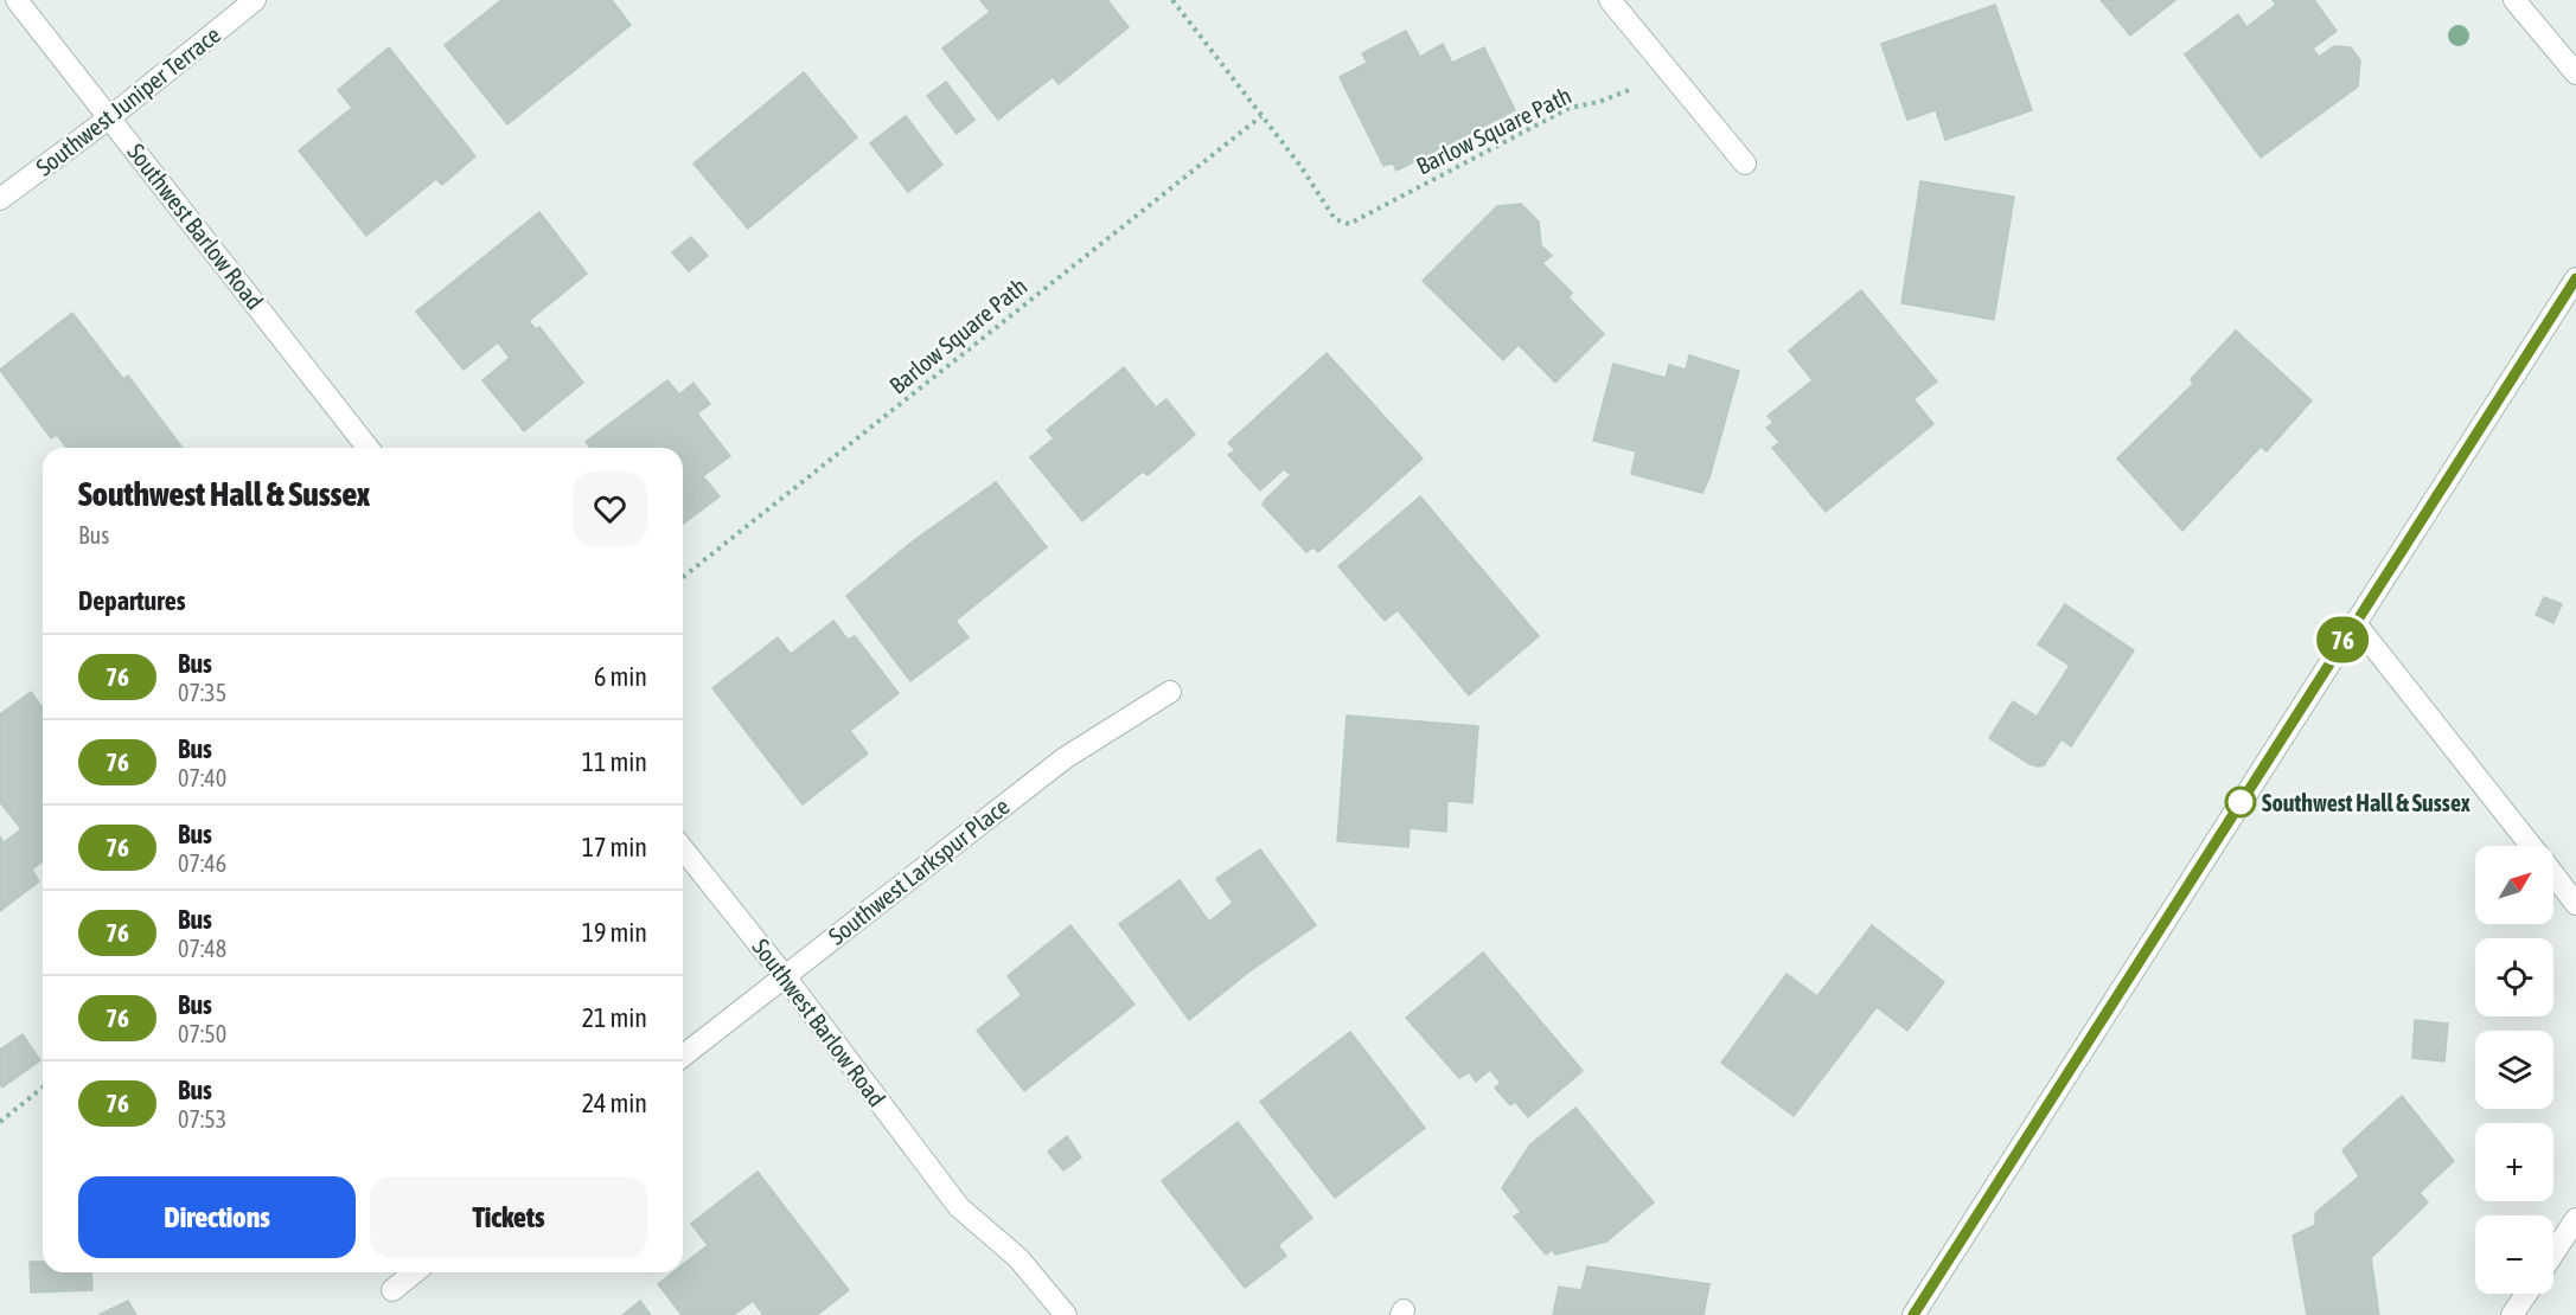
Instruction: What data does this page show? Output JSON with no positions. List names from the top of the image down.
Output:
{
  "streets": {
    "street": ["Southwest Juniper Terrace", "Southwest Barlow Road", "Southwest Larkspur Place"],
    "path": ["Barlow Square Path"]
  },
  "crossings": [
    ["Southwest Juniper Terrace", "Southwest Barlow Road"],
    ["Southwest Barlow Road", "Southwest Larkspur Place"]
  ],
  "places": ["Southwest Hall & Sussex"],
  "lines": ["bus line 76"],
  "north": "top right",
  "page": {
    "on_map": "76",
    "heading": [
      ["Southwest Hall & Sussex", "Bus"],
      "Departures"
    ],
    "list": [
      {
        "mark": "76",
        "name": "Bus",
        "note": "07:35",
        "value": "6 min"
      },
      {
        "mark": "76",
        "name": "Bus",
        "note": "07:40",
        "value": "11 min"
      },
      {
        "mark": "76",
        "name": "Bus",
        "note": "07:46",
        "value": "17 min"
      },
      {
        "mark": "76",
        "name": "Bus",
        "note": "07:48",
        "value": "19 min"
      },
      {
        "mark": "76",
        "name": "Bus",
        "note": "07:50",
        "value": "21 min"
      },
      {
        "mark": "76",
        "name": "Bus",
        "note": "07:53",
        "value": "24 min"
      }
    ],
    "map_buttons": ["+", "−"],
    "buttons": ["Directions", "Tickets"]
  }
}
